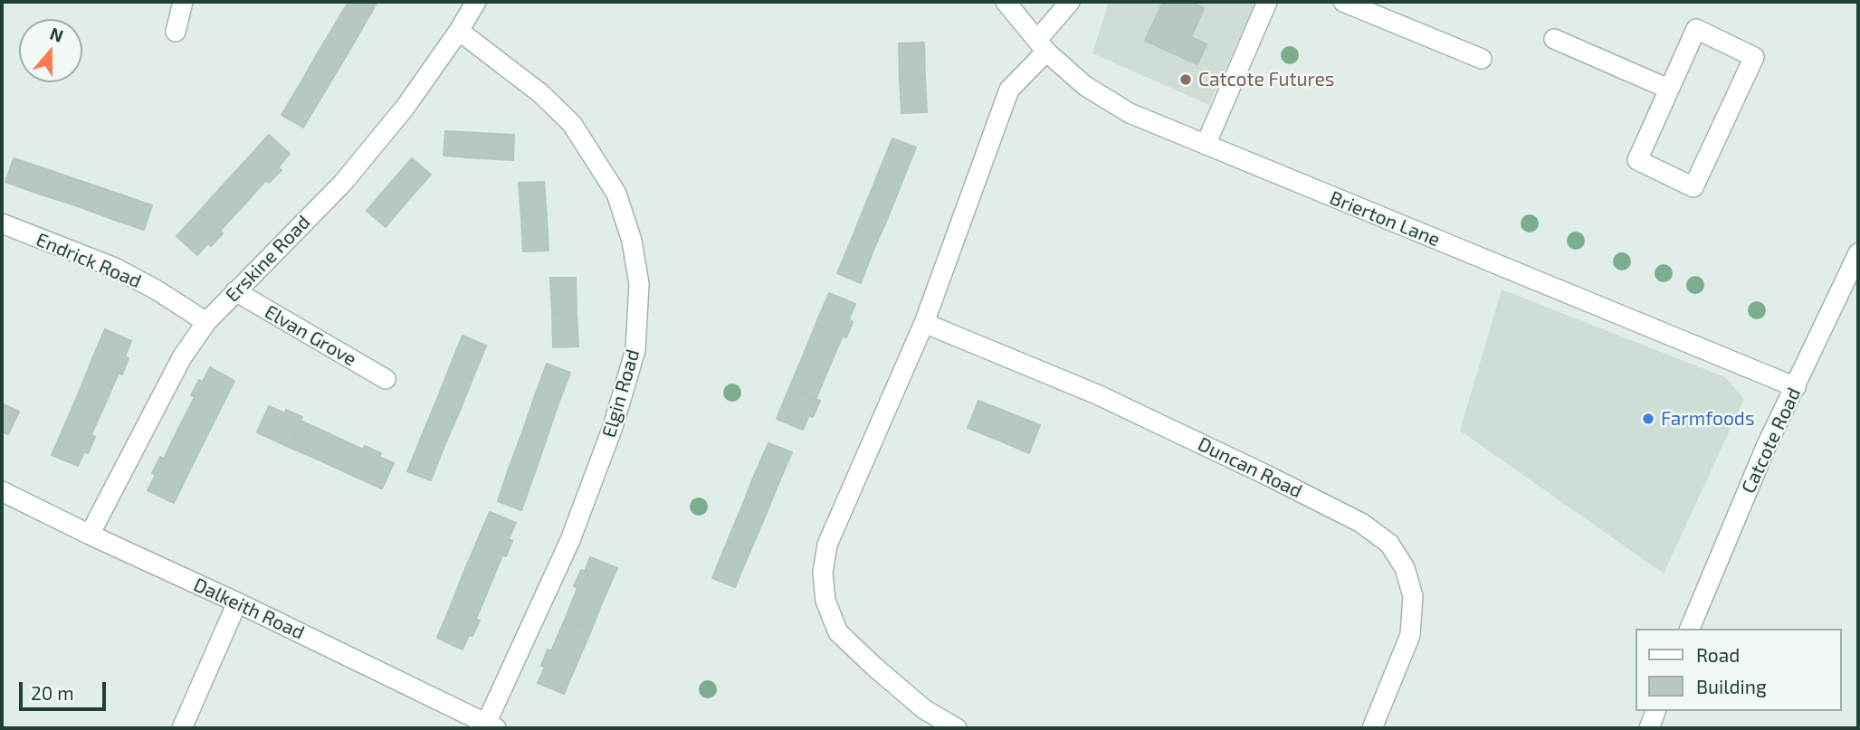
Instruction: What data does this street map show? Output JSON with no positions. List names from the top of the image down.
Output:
{
  "streets": {
    "street": [
      "Brierton Lane",
      "Erskine Road",
      "Endrick Road",
      "Elvan Grove",
      "Elgin Road",
      "Catcote Road",
      "Duncan Road",
      "Dalkeith Road"
    ]
  },
  "crossings": [
    ["Brierton Lane", "Catcote Road"],
    ["Erskine Road", "Endrick Road"],
    ["Erskine Road", "Elvan Grove"],
    ["Erskine Road", "Elgin Road"],
    ["Erskine Road", "Dalkeith Road"],
    ["Elgin Road", "Dalkeith Road"]
  ],
  "places": ["Catcote Futures", "Farmfoods"],
  "legend": ["Road", "Building"],
  "scale_bar": "20 m",
  "north": "top"
}
